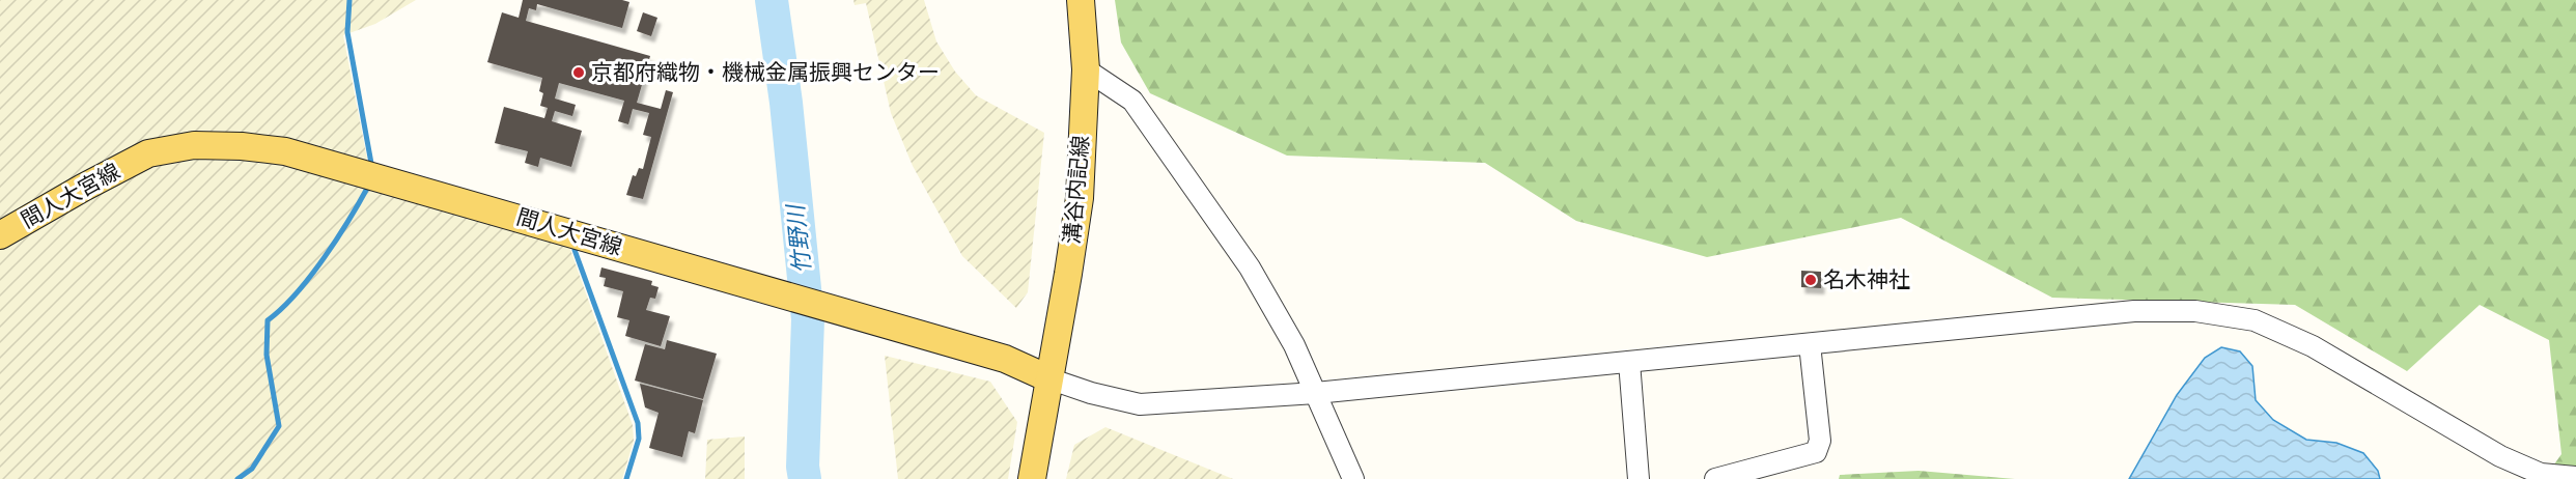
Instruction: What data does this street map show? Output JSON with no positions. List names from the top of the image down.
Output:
{
  "streets": {
    "main road": ["溝谷内記線", "間人大宮線"]
  },
  "crossings": [
    ["溝谷内記線", "間人大宮線"]
  ],
  "water": ["竹野川"],
  "places": ["京都府織物・機械金属振興センター", "名木神社"]
}
